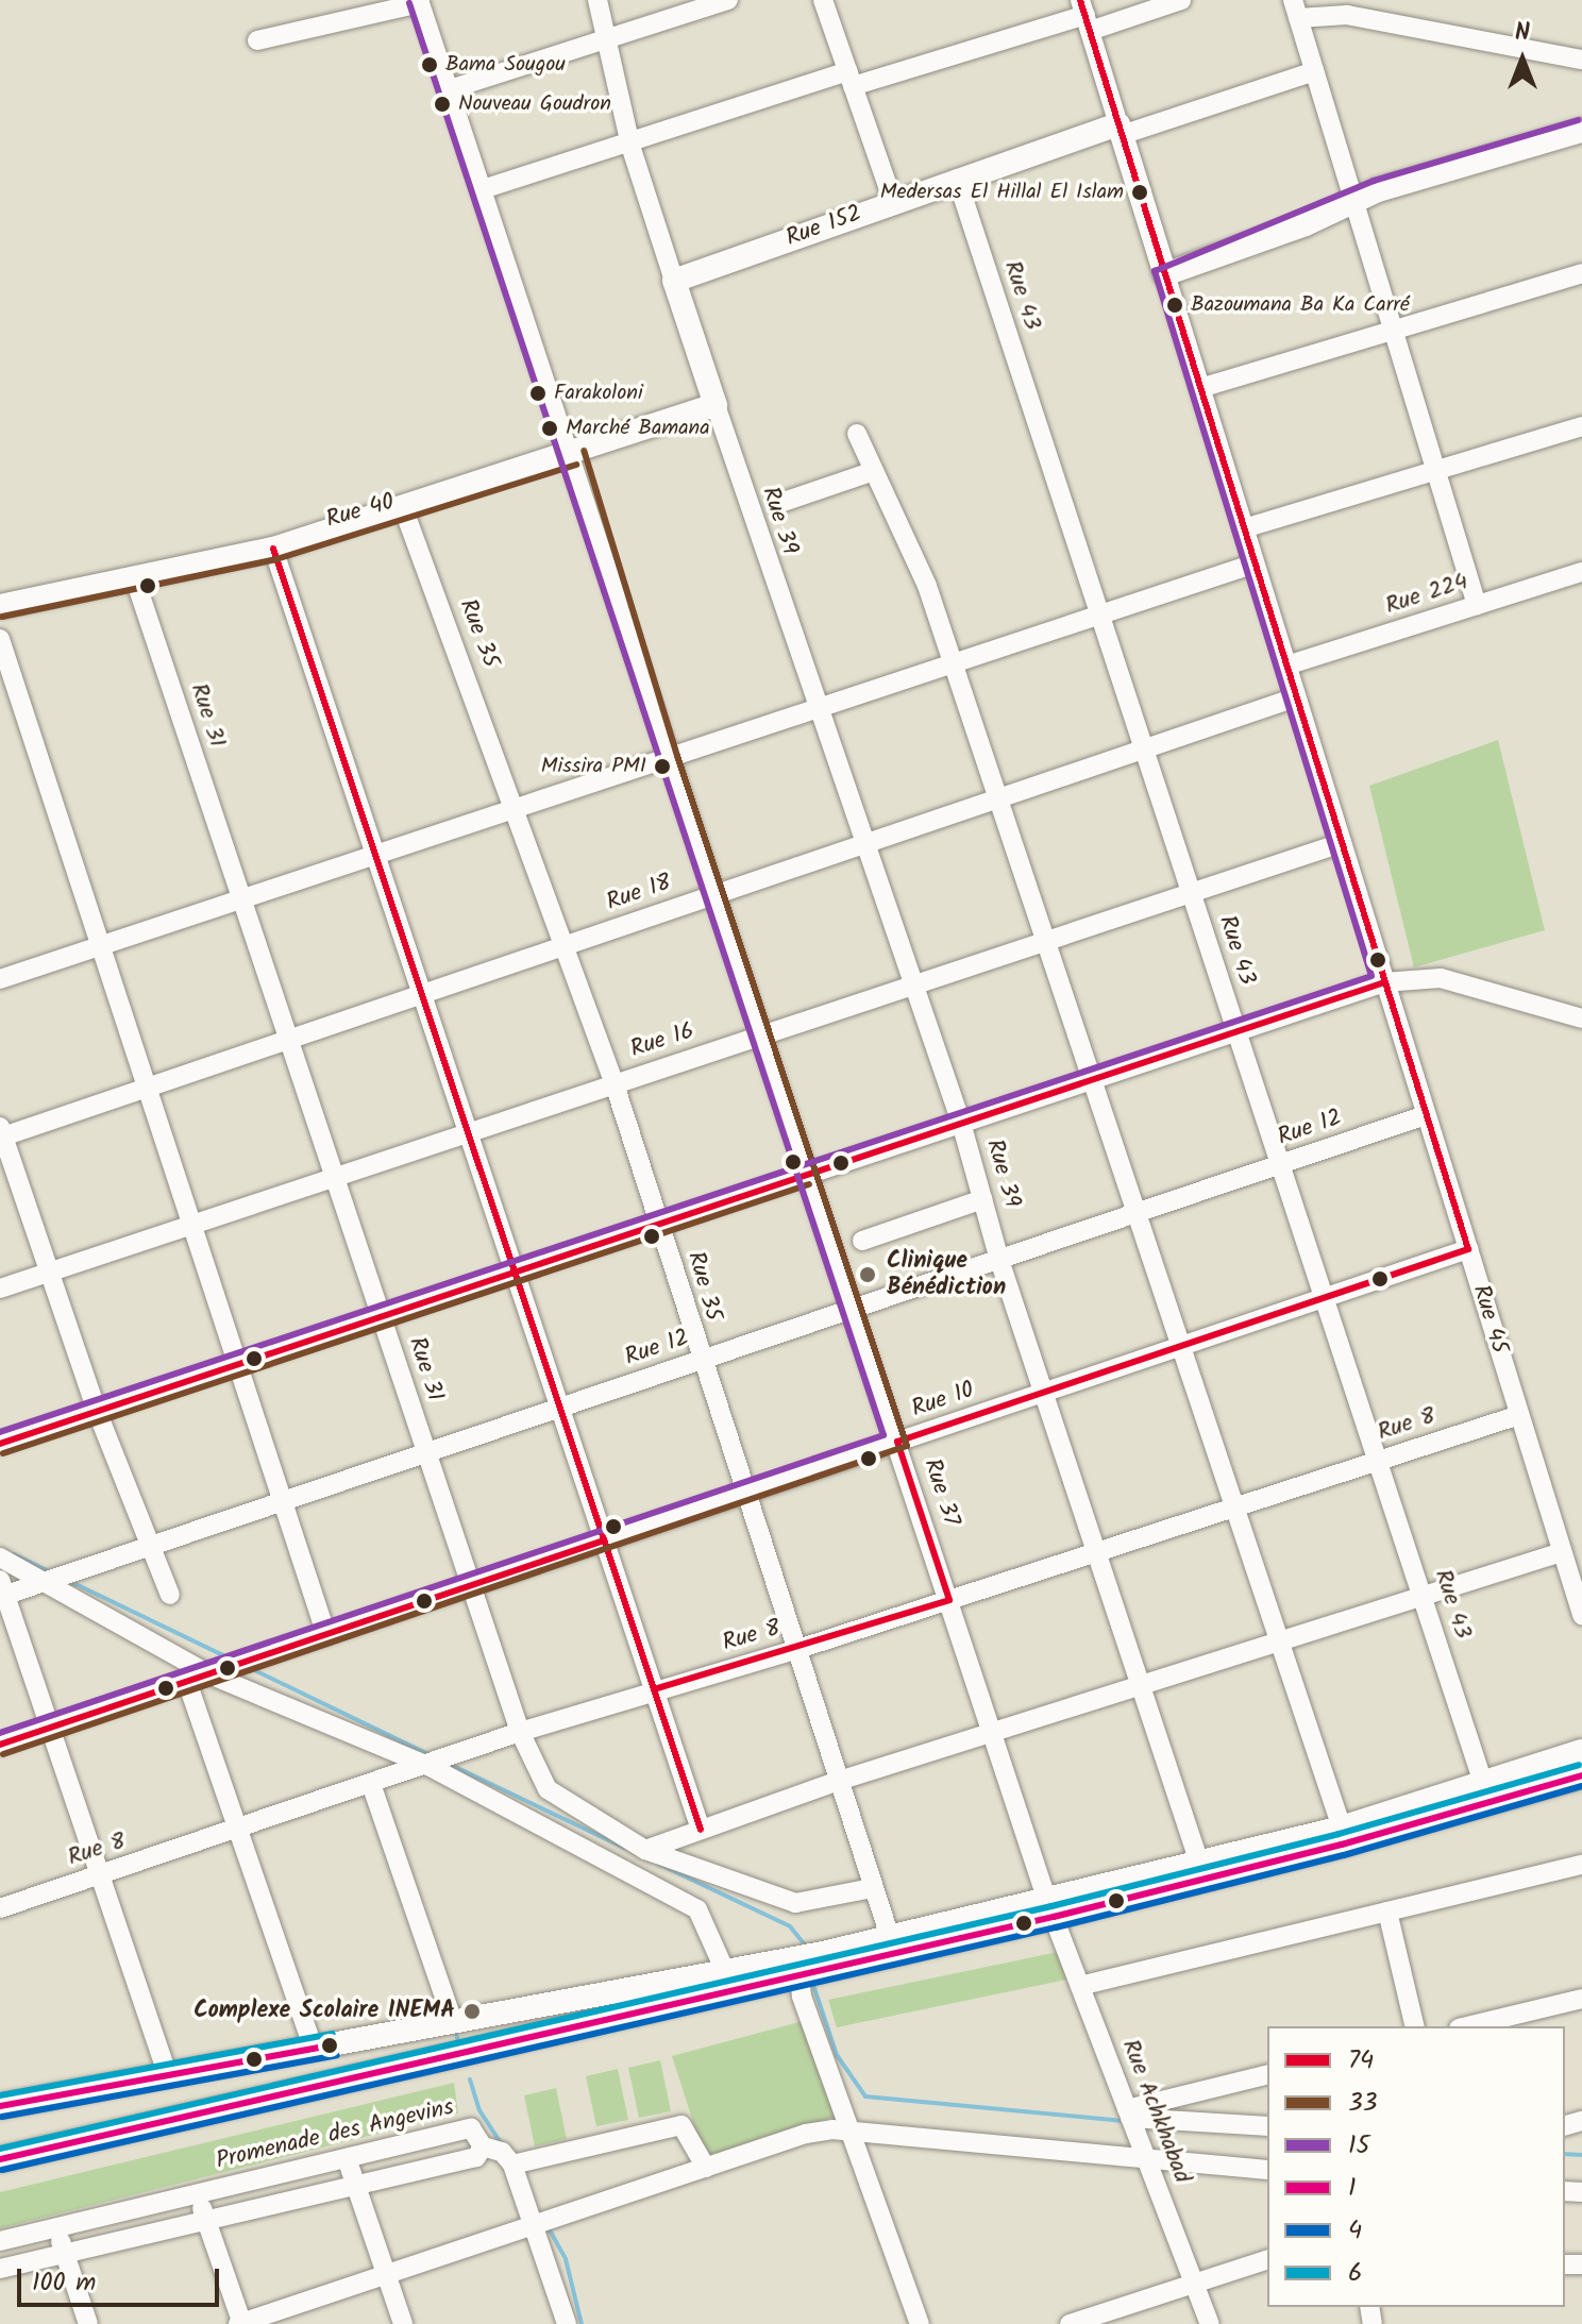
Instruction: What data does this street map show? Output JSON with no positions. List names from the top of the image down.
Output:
{
  "streets": {
    "main road": ["Rue 152", "Rue 40", "Rue 45"],
    "street": [
      "Rue 43",
      "Rue 39",
      "Rue 224",
      "Rue 35",
      "Rue 31",
      "Rue 18",
      "Rue 16",
      "Rue 12",
      "Rue 10",
      "Rue 8",
      "Rue 37",
      "Rue Achkhabad",
      "Promenade des Angevins"
    ]
  },
  "crossings": [
    ["Rue 152", "Rue 43"],
    ["Rue 152", "Rue 45"],
    ["Rue 43", "Rue 18"],
    ["Rue 43", "Rue 16"],
    ["Rue 43", "Rue 12"],
    ["Rue 43", "Rue 10"],
    ["Rue 43", "Rue 8"],
    ["Rue 40", "Rue 39"],
    ["Rue 40", "Rue 35"],
    ["Rue 40", "Rue 31"],
    ["Rue 40", "Rue 37"],
    ["Rue 39", "Rue 18"],
    ["Rue 39", "Rue 16"],
    ["Rue 39", "Rue 12"],
    ["Rue 39", "Rue 10"],
    ["Rue 39", "Rue 8"],
    ["Rue 224", "Rue 45"],
    ["Rue 35", "Rue 31"],
    ["Rue 35", "Rue 18"],
    ["Rue 35", "Rue 16"],
    ["Rue 35", "Rue 12"],
    ["Rue 35", "Rue 10"],
    ["Rue 35", "Rue 8"],
    ["Rue 31", "Rue 18"],
    ["Rue 31", "Rue 16"],
    ["Rue 31", "Rue 12"],
    ["Rue 31", "Rue 10"],
    ["Rue 31", "Rue 8"],
    ["Rue 18", "Rue 45"],
    ["Rue 18", "Rue 37"],
    ["Rue 16", "Rue 45"],
    ["Rue 16", "Rue 37"],
    ["Rue 12", "Rue 45"],
    ["Rue 12", "Rue 37"],
    ["Rue 45", "Rue 10"],
    ["Rue 45", "Rue 8"],
    ["Rue 10", "Rue 37"],
    ["Rue 8", "Rue 37"],
    ["Rue 37", "Rue Achkhabad"]
  ],
  "places": [
    "Bama Sougou",
    "Nouveau Goudron",
    "Medersas El Hillal El Islam",
    "Bazoumana Ba Ka Carré",
    "Farakoloni",
    "Marché Bamana",
    "Missira PMI",
    "Clinique Bénédiction",
    "Complexe Scolaire INEMA"
  ],
  "lines": [
    "transit line 74",
    "transit line 15",
    "transit line 33",
    "transit line 6",
    "transit line 1",
    "transit line 4"
  ],
  "legend": [
    "74",
    "33",
    "15",
    "1",
    "4",
    "6"
  ],
  "scale_bar": "100 m",
  "north": "top"
}
